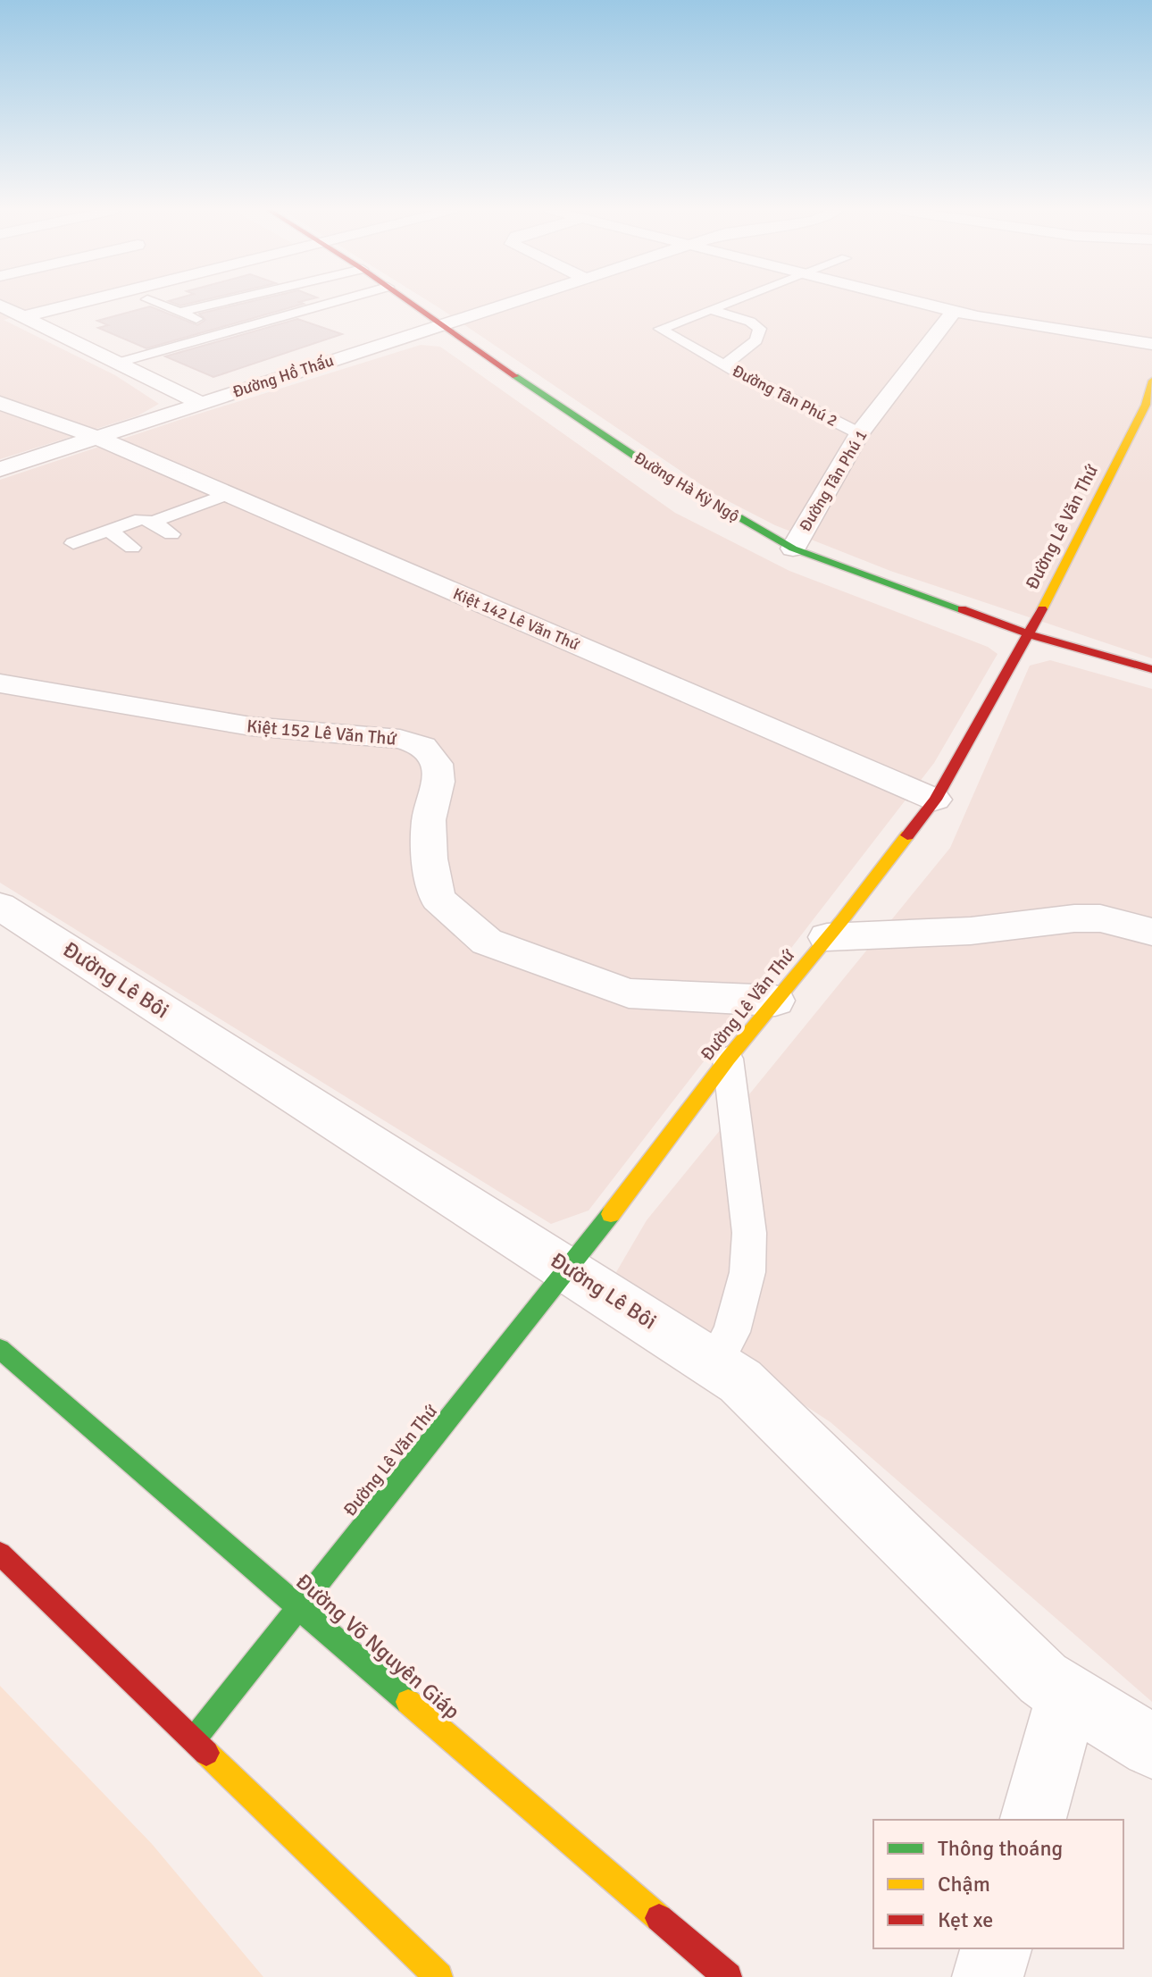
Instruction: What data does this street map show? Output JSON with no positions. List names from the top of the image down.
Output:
{
  "streets": {
    "street": [
      "Đường Hồ Thấu",
      "Đường Tân Phú 1",
      "Đường Hà Kỳ Ngộ",
      "Đường Lê Văn Thứ",
      "Kiệt 142 Lê Văn Thứ",
      "Kiệt 152 Lê Văn Thứ",
      "Đường Lê Bôi",
      "Đường Võ Nguyên Giáp"
    ],
    "lane": ["Đường Tân Phú 2"]
  },
  "crossings": [
    ["Đường Hồ Thấu", "Đường Hà Kỳ Ngộ"],
    ["Đường Hồ Thấu", "Kiệt 142 Lê Văn Thứ"],
    ["Đường Tân Phú 2", "Đường Tân Phú 1"],
    ["Đường Tân Phú 1", "Đường Hà Kỳ Ngộ"],
    ["Đường Hà Kỳ Ngộ", "Đường Lê Văn Thứ"],
    ["Đường Lê Văn Thứ", "Kiệt 142 Lê Văn Thứ"],
    ["Đường Lê Văn Thứ", "Kiệt 152 Lê Văn Thứ"],
    ["Đường Lê Văn Thứ", "Đường Lê Bôi"],
    ["Đường Lê Văn Thứ", "Đường Võ Nguyên Giáp"]
  ],
  "legend": ["Thông thoáng", "Chậm", "Kẹt xe"]
}
